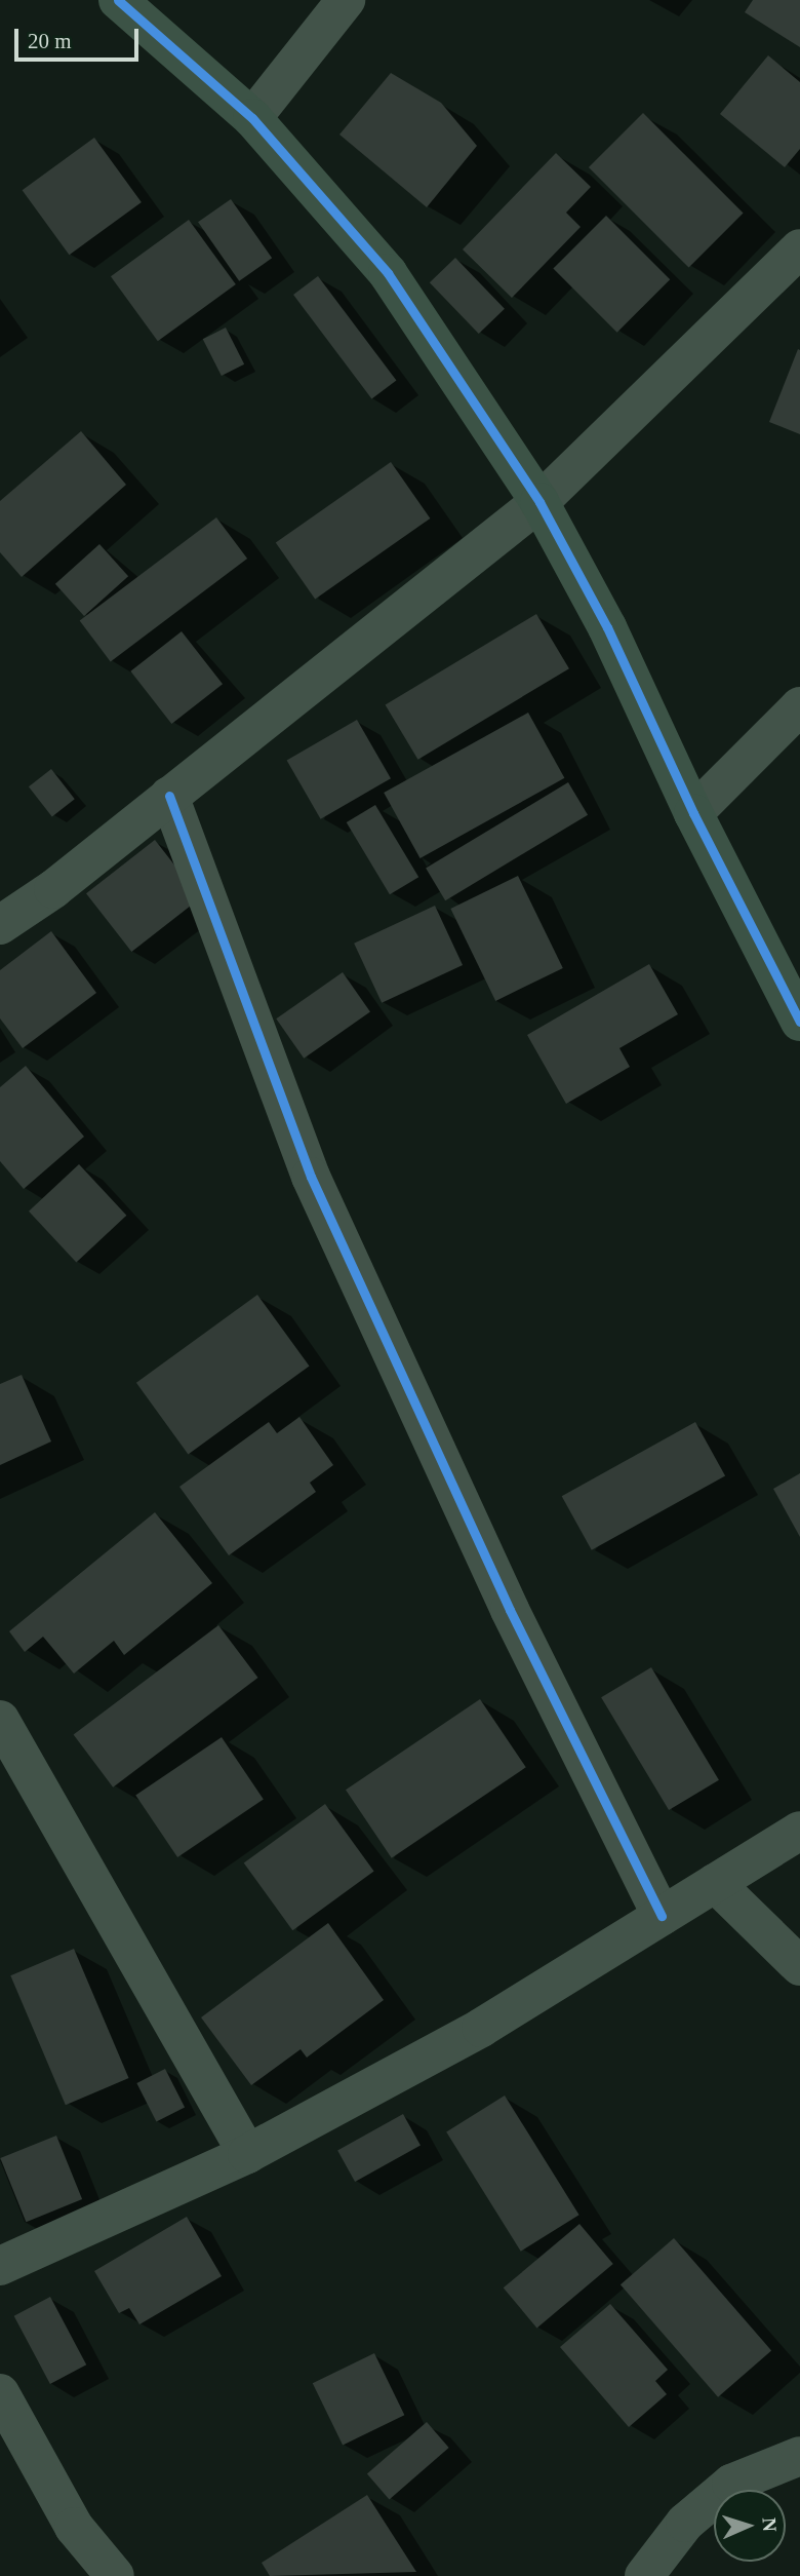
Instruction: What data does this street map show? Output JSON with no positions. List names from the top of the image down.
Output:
{
  "scale_bar": "20 m",
  "north": "right"
}
